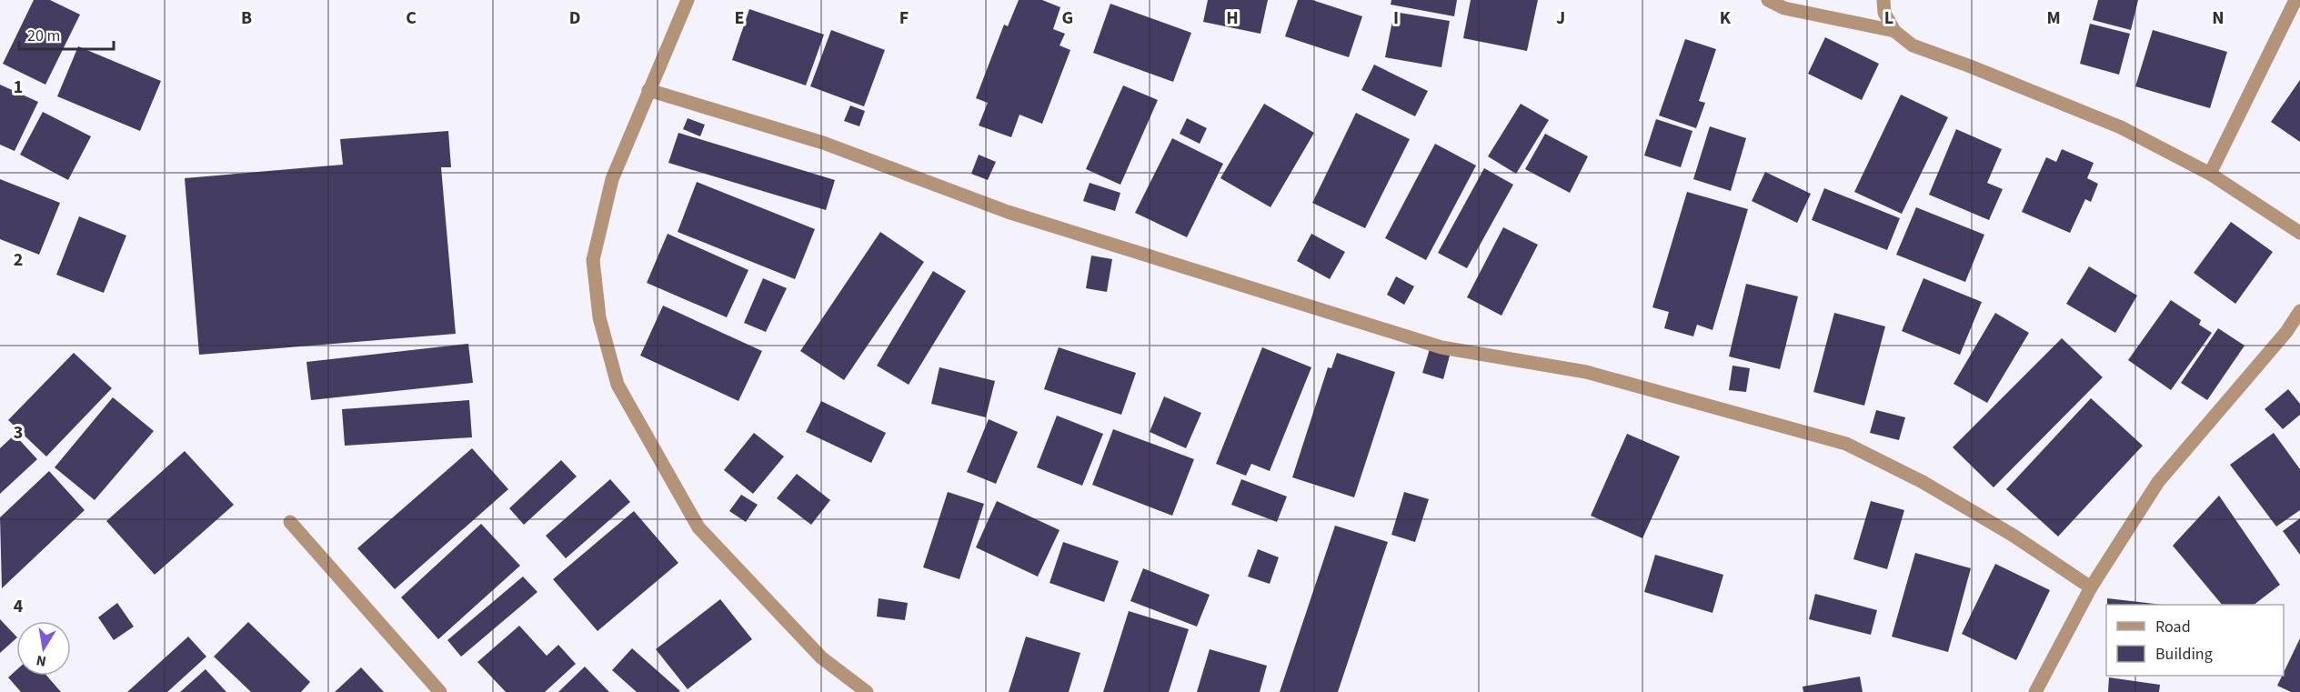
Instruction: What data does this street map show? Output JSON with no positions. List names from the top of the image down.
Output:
{
  "legend": ["Road", "Building"],
  "scale_bar": "20 m",
  "north": "bottom",
  "grid": {
    "columns": [
      "B",
      "C",
      "D",
      "E",
      "F",
      "G",
      "H",
      "I",
      "J",
      "K",
      "L",
      "M",
      "N"
    ],
    "rows": [
      "1",
      "2",
      "3",
      "4"
    ]
  }
}
